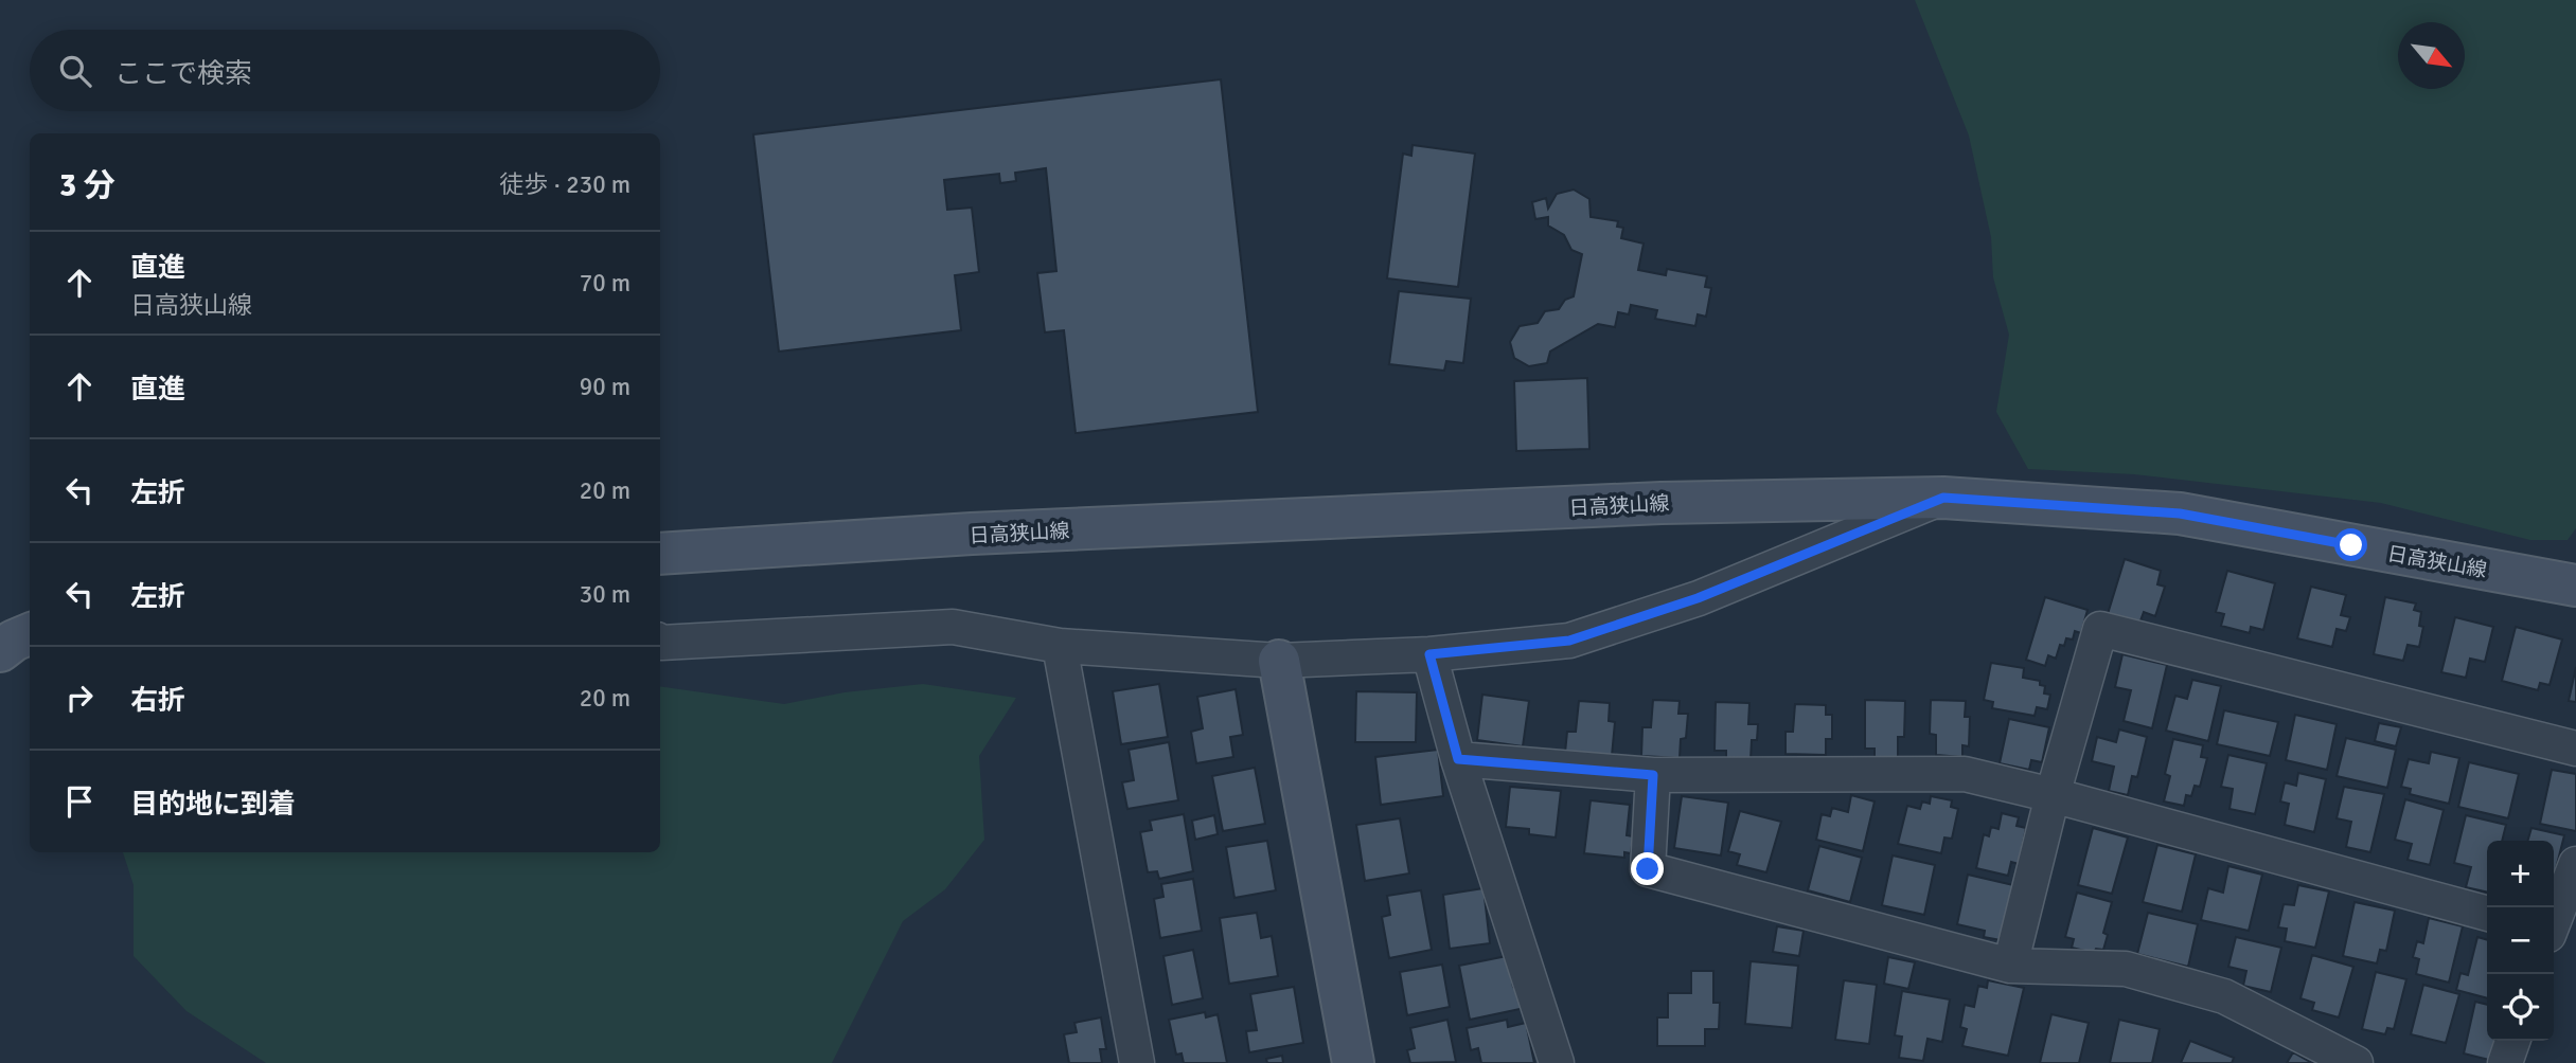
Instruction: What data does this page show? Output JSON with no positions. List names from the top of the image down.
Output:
{
  "streets": {
    "main road": ["日高狭山線"]
  },
  "north": "bottom right",
  "page": {
    "search": "ここで検索",
    "heading": ["3 分", "徒歩 · 230 m"],
    "list": [
      ["直進", "日高狭山線", "70 m"],
      ["直進", "90 m"],
      ["左折", "20 m"],
      ["左折", "30 m"],
      ["右折", "20 m"],
      "目的地に到着"
    ],
    "map_buttons": ["+", "−"]
  }
}
